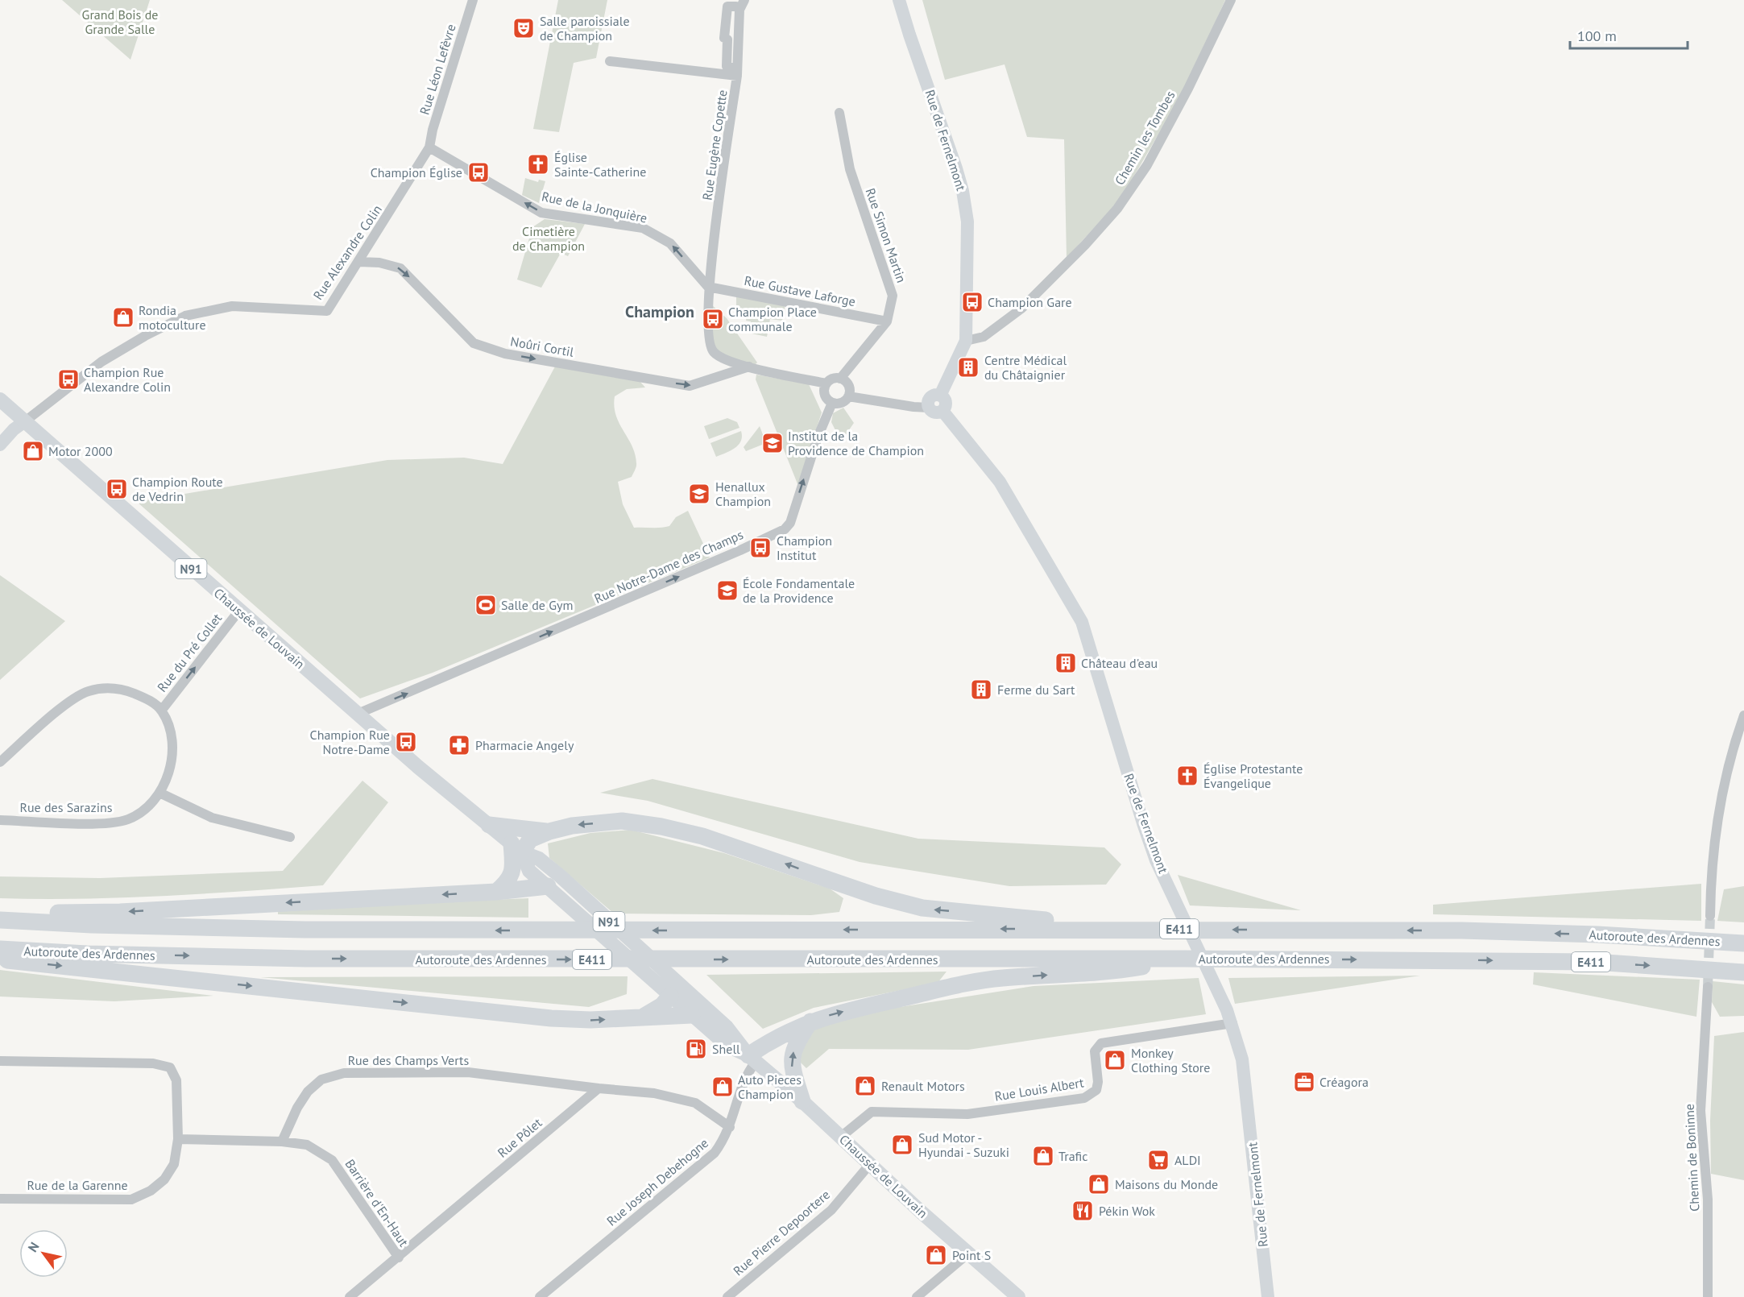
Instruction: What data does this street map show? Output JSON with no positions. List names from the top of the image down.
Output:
{
  "streets": {
    "highway": ["E411", "Autoroute des Ardennes"],
    "main road": ["N91", "Chaussée de Louvain"],
    "street": [
      "Rue Léon Lefèvre",
      "Chemin les Tombes",
      "Rue de Fernelmont",
      "Rue Eugène Copette",
      "Rue de la Jonquière",
      "Rue Simon Martin",
      "Rue Alexandre Colin",
      "Rue Gustave Laforge",
      "Noûri Cortil",
      "Rue Notre-Dame des Champs",
      "Rue du Pré Collet",
      "Rue des Sarazins",
      "Rue des Champs Verts",
      "Rue Louis Albert",
      "Rue Pôlet",
      "Chemin de Boninne",
      "Rue Joseph Debehogne",
      "Rue de la Garenne",
      "Barrière d'En-Haut",
      "Rue Pierre Depoortere"
    ]
  },
  "crossings": [
    ["Rue Léon Lefèvre", "Rue de la Jonquière"],
    ["Rue Léon Lefèvre", "Rue Alexandre Colin"],
    ["Chemin les Tombes", "Rue de Fernelmont"],
    ["Rue de Fernelmont", "Rue Louis Albert"],
    ["Rue Eugène Copette", "Rue de la Jonquière"],
    ["Rue Eugène Copette", "Rue Gustave Laforge"],
    ["Rue de la Jonquière", "Rue Alexandre Colin"],
    ["Rue de la Jonquière", "Rue Gustave Laforge"],
    ["Rue Simon Martin", "Rue Gustave Laforge"],
    ["Rue Simon Martin", "Rue Notre-Dame des Champs"],
    ["Rue Alexandre Colin", "Noûri Cortil"],
    ["Rue Alexandre Colin", "Chaussée de Louvain"],
    ["Rue Notre-Dame des Champs", "Chaussée de Louvain"],
    ["Chaussée de Louvain", "Rue du Pré Collet"],
    ["Chaussée de Louvain", "Rue Louis Albert"],
    ["Chaussée de Louvain", "Rue Joseph Debehogne"],
    ["Chaussée de Louvain", "Rue Pierre Depoortere"],
    ["Rue du Pré Collet", "Rue des Sarazins"],
    ["Rue des Champs Verts", "Rue Pôlet"],
    ["Rue des Champs Verts", "Barrière d'En-Haut"],
    ["Rue Pôlet", "Barrière d'En-Haut"]
  ],
  "one_way": [
    "Rue de la Jonquière",
    "Noûri Cortil",
    "Rue Notre-Dame des Champs",
    "Rue du Pré Collet"
  ],
  "districts": ["Champion"],
  "parks": ["Grand Bois de Grande Salle", "Cimetière de Champion"],
  "places": {
    "theatre": ["Salle paroissiale de Champion"],
    "church": ["Église Sainte-Catherine", "Église Protestante Évangelique"],
    "bus stop": [
      "Champion Église",
      "Champion Gare",
      "Champion Place communale",
      "Champion Rue Alexandre Colin",
      "Champion Route de Vedrin",
      "Champion Institut",
      "Champion Rue Notre-Dame"
    ],
    "shop": [
      "Rondia motoculture",
      "Motor 2000",
      "Monkey Clothing Store",
      "Renault Motors",
      "Auto Pieces Champion",
      "Sud Motor - Hyundai - Suzuki",
      "Trafic",
      "Maisons du Monde",
      "Point S"
    ],
    "building": ["Centre Médical du Châtaignier", "Château d'eau", "Ferme du Sart"],
    "school or university": ["Institut de la Providence de Champion", "Henallux Champion", "École Fondamentale de la Providence"],
    "sports": ["Salle de Gym"],
    "pharmacy": ["Pharmacie Angely"],
    "fuel station": ["Shell"],
    "office": ["Créagora"],
    "supermarket": ["ALDI"],
    "restaurant": ["Pékin Wok"]
  },
  "scale_bar": "100 m",
  "north": "top left"
}
